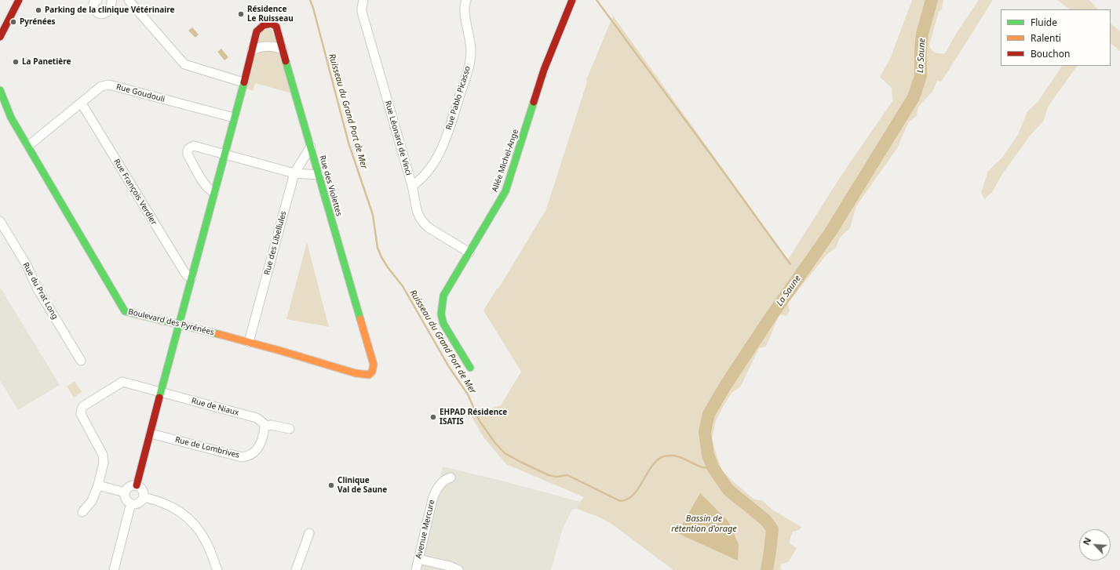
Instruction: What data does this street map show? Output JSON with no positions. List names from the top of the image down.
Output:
{
  "streets": {
    "street": [
      "Rue Goudouli",
      "Rue Pablo Picasso",
      "Rue Léonard de Vinci",
      "Allée Michel-Ange",
      "Rue des Violettes",
      "Rue François Verdier",
      "Rue des Libellules",
      "Rue du Prat Long",
      "Boulevard des Pyrénées",
      "Rue de Niaux",
      "Rue de Lombrives",
      "Avenue Mercure"
    ]
  },
  "crossings": [
    ["Rue Goudouli", "Rue François Verdier"],
    ["Rue Goudouli", "Boulevard des Pyrénées"],
    ["Rue Pablo Picasso", "Rue Léonard de Vinci"],
    ["Rue Léonard de Vinci", "Allée Michel-Ange"],
    ["Rue des Violettes", "Rue des Libellules"],
    ["Rue des Violettes", "Boulevard des Pyrénées"],
    ["Rue des Libellules", "Boulevard des Pyrénées"],
    ["Rue de Niaux", "Rue de Lombrives"]
  ],
  "water": ["La Saune", "Ruisseau du Grand Port de Mer", "Bassin de rétention d'orage"],
  "places": [
    "Parking de la clinique Vétérinaire",
    "Résidence Le Ruisseau",
    "Pyrénées",
    "La Panetière",
    "EHPAD Résidence ISATIS",
    "Clinique Val de Saune"
  ],
  "legend": ["Fluide", "Ralenti", "Bouchon"],
  "north": "top left"
}
